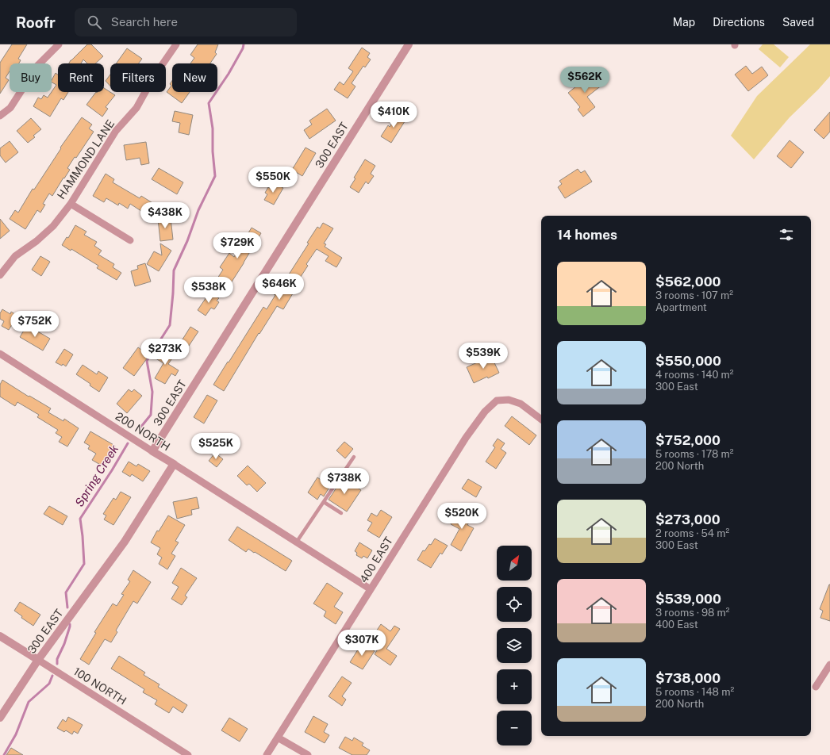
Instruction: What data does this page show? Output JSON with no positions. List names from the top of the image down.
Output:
{
  "streets": {
    "street": [
      "300 EAST",
      "HAMMOND LANE",
      "200 NORTH",
      "400 EAST",
      "100 NORTH"
    ]
  },
  "crossings": [
    ["300 EAST", "200 NORTH"],
    ["300 EAST", "100 NORTH"],
    ["200 NORTH", "400 EAST"]
  ],
  "water": ["Spring Creek"],
  "north": "top right",
  "page": {
    "header": "Roofr",
    "search": "Search here",
    "nav": ["Map", "Directions", "Saved"],
    "chip": [
      "Buy",
      "Rent",
      "Filters",
      "New"
    ],
    "price": [
      "$562K",
      "$410K",
      "$550K",
      "$438K",
      "$729K",
      "$646K",
      "$538K",
      "$752K",
      "$273K",
      "$539K",
      "$525K",
      "$738K",
      "$520K",
      "$307K"
    ],
    "heading": "14 homes",
    "list": [
      {
        "name": "$562,000",
        "note": "3 rooms · 107 m² · Apartment"
      },
      {
        "name": "$550,000",
        "note": "4 rooms · 140 m² · 300 East"
      },
      {
        "name": "$752,000",
        "note": "5 rooms · 178 m² · 200 North"
      },
      {
        "name": "$273,000",
        "note": "2 rooms · 54 m² · 300 East"
      },
      {
        "name": "$539,000",
        "note": "3 rooms · 98 m² · 400 East"
      },
      {
        "name": "$738,000",
        "note": "5 rooms · 148 m² · 200 North"
      }
    ],
    "map_buttons": ["+", "−"]
  }
}
